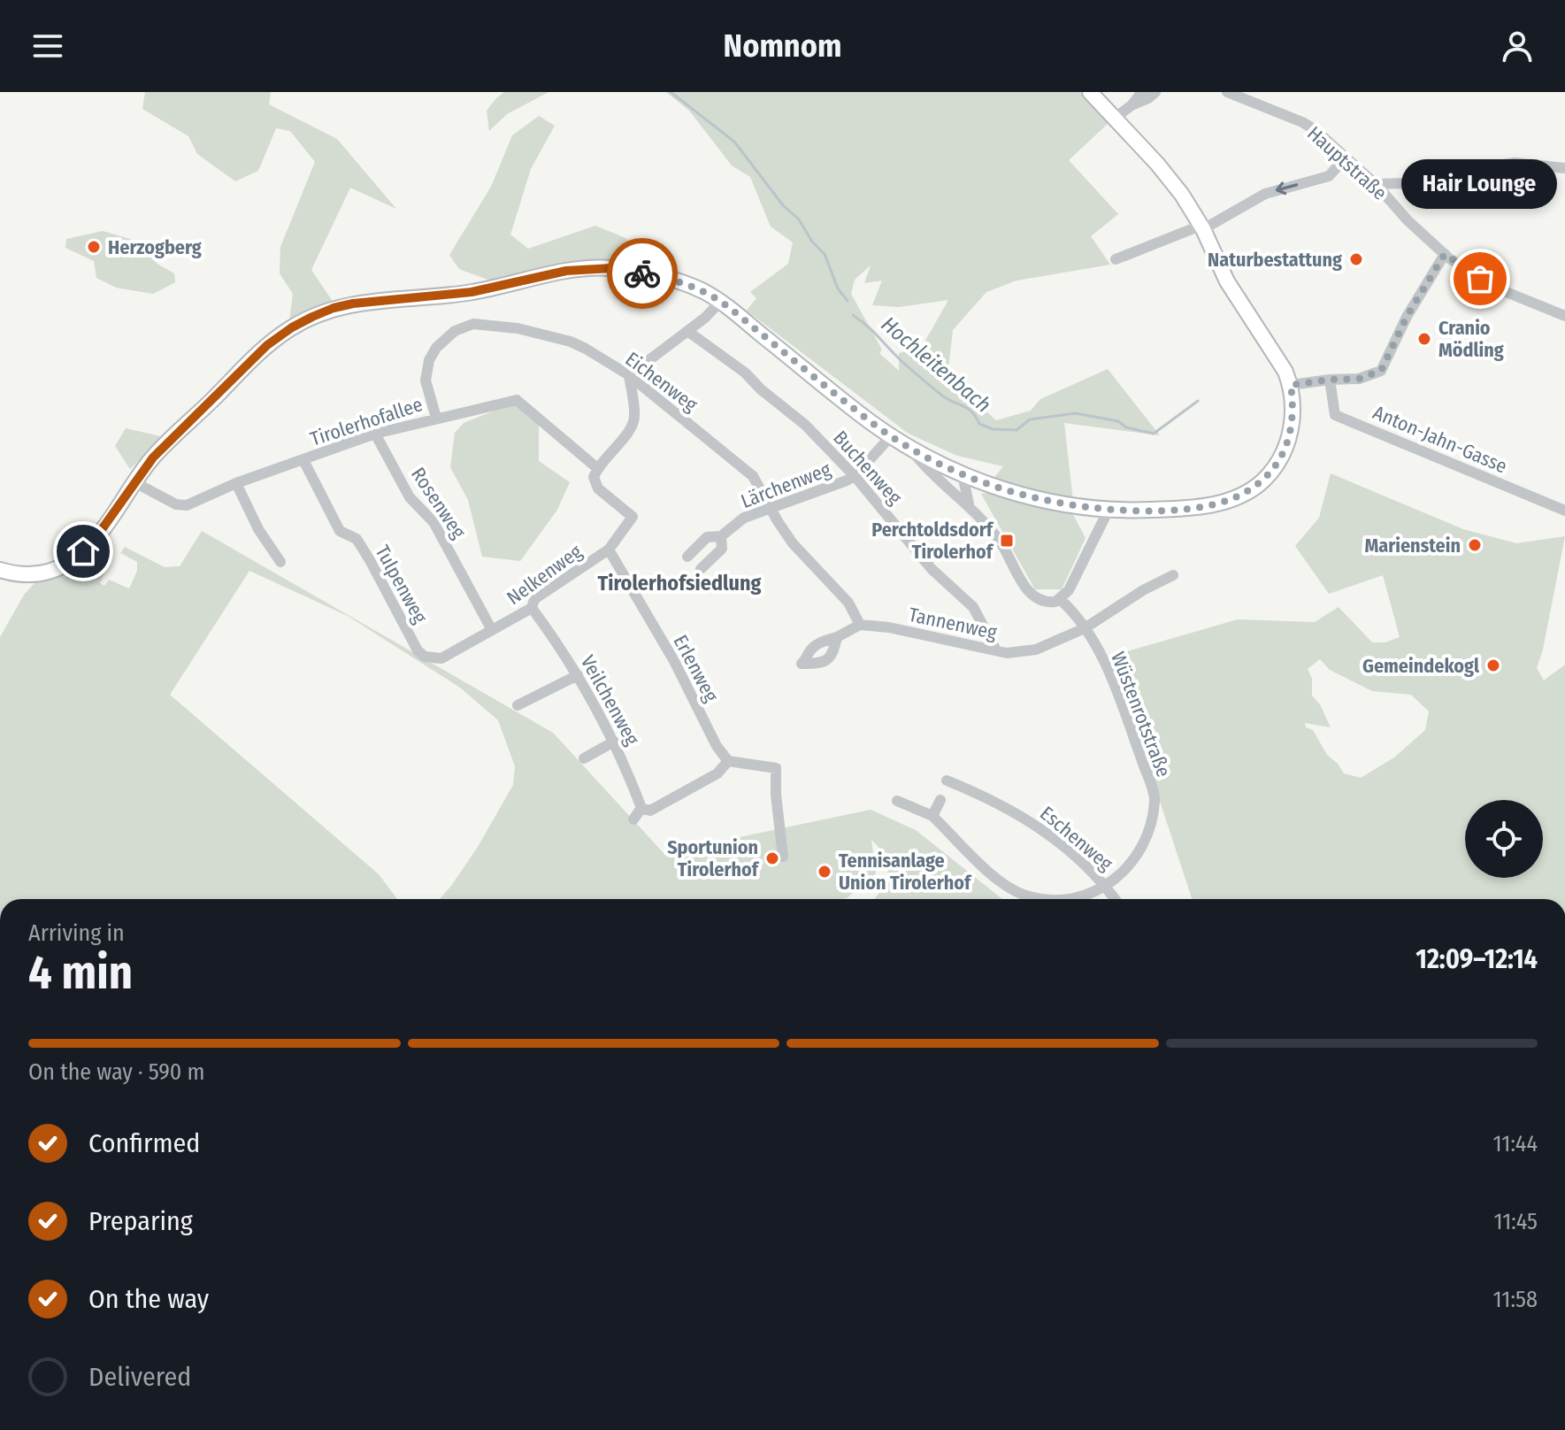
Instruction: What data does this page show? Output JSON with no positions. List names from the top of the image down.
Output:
{
  "streets": {
    "street": [
      "Hauptstraße",
      "Eichenweg",
      "Tirolerhofallee",
      "Anton-Jahn-Gasse",
      "Buchenweg",
      "Lärchenweg",
      "Rosenweg",
      "Nelkenweg",
      "Tulpenweg",
      "Tannenweg",
      "Erlenweg",
      "Veilchenweg",
      "Wüstenrotstraße",
      "Eschenweg"
    ]
  },
  "crossings": [
    ["Eichenweg", "Tirolerhofallee"],
    ["Eichenweg", "Lärchenweg"],
    ["Eichenweg", "Tannenweg"],
    ["Tirolerhofallee", "Rosenweg"],
    ["Tirolerhofallee", "Nelkenweg"],
    ["Tirolerhofallee", "Tulpenweg"],
    ["Buchenweg", "Lärchenweg"],
    ["Buchenweg", "Tannenweg"],
    ["Rosenweg", "Nelkenweg"],
    ["Nelkenweg", "Tulpenweg"],
    ["Nelkenweg", "Erlenweg"],
    ["Nelkenweg", "Veilchenweg"],
    ["Tannenweg", "Wüstenrotstraße"],
    ["Wüstenrotstraße", "Eschenweg"]
  ],
  "districts": ["Tirolerhofsiedlung"],
  "water": ["Hochleitenbach"],
  "places": {
    "other": [
      "Herzogberg",
      "Naturbestattung",
      "Hair Lounge",
      "Cranio Mödling",
      "Marienstein",
      "Gemeindekogl",
      "Sportunion Tirolerhof",
      "Tennisanlage Union Tirolerhof"
    ],
    "transit": ["Perchtoldsdorf Tirolerhof"]
  },
  "page": {
    "header": "Nomnom",
    "bubble": "Hair Lounge",
    "heading": ["4 min", "Arriving in", "12:09–12:14"],
    "bar": "On the way · 590 m",
    "list": [
      ["Confirmed", "11:44"],
      ["Preparing", "11:45"],
      ["On the way", "11:58"],
      "Delivered"
    ]
  }
}
